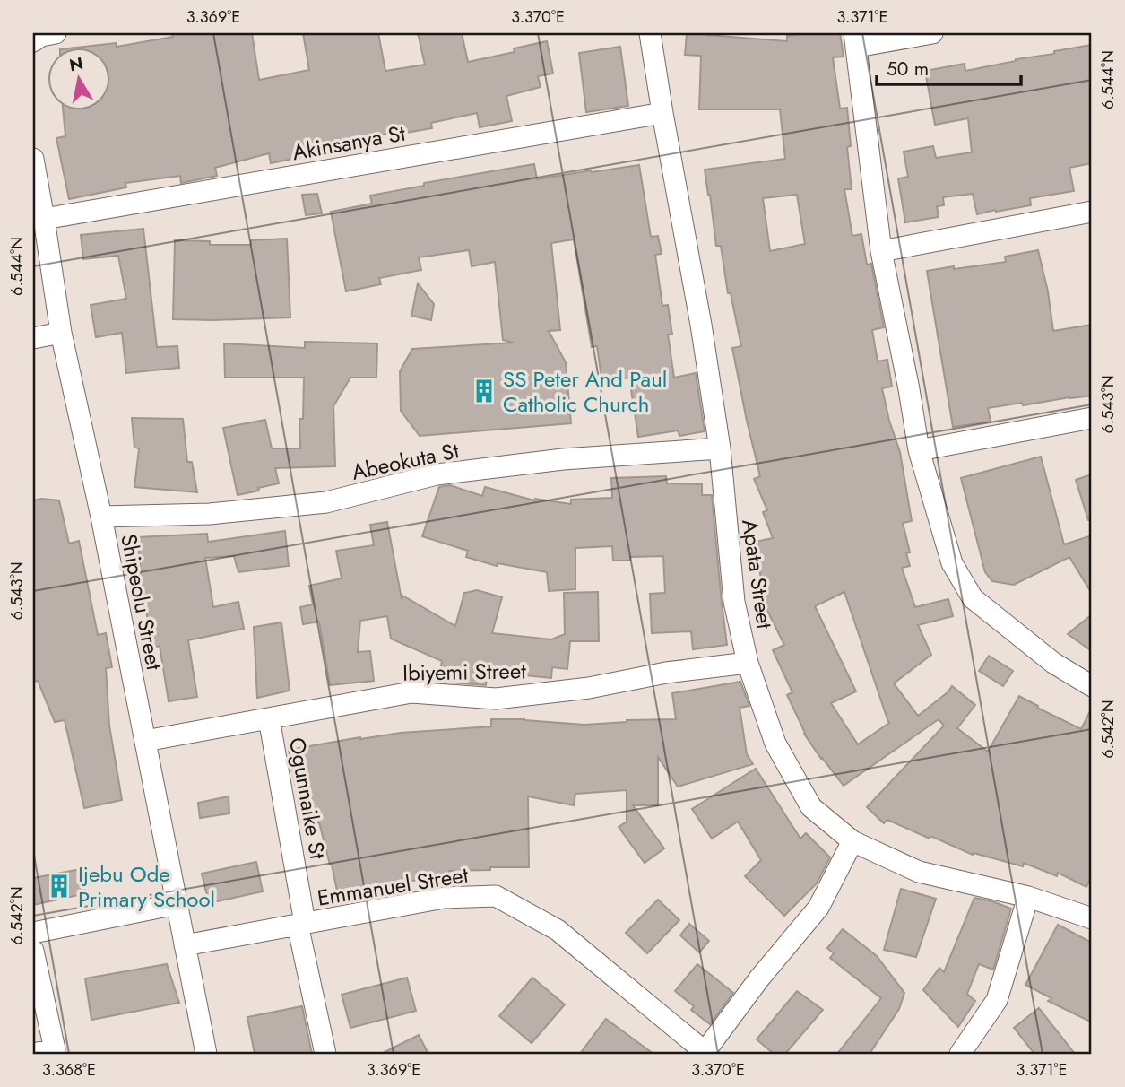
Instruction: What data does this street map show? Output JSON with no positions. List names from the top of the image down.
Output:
{
  "streets": {
    "street": [
      "Akinsanya St",
      "Abeokuta St",
      "Apata Street",
      "Shipeolu Street",
      "Ibiyemi Street",
      "Ogunnaike St",
      "Emmanuel Street"
    ]
  },
  "crossings": [
    ["Akinsanya St", "Apata Street"],
    ["Akinsanya St", "Shipeolu Street"],
    ["Abeokuta St", "Apata Street"],
    ["Abeokuta St", "Shipeolu Street"],
    ["Apata Street", "Ibiyemi Street"],
    ["Shipeolu Street", "Ibiyemi Street"],
    ["Shipeolu Street", "Emmanuel Street"],
    ["Ibiyemi Street", "Ogunnaike St"],
    ["Ogunnaike St", "Emmanuel Street"]
  ],
  "places": {
    "building": ["SS Peter And Paul Catholic Church", "Ijebu Ode Primary School"]
  },
  "scale_bar": "50 m",
  "north": "top",
  "coordinates": [
    "3.369°E",
    "3.370°E",
    "3.371°E",
    "6.544°N",
    "6.543°N",
    "6.542°N",
    "3.368°E"
  ]
}
